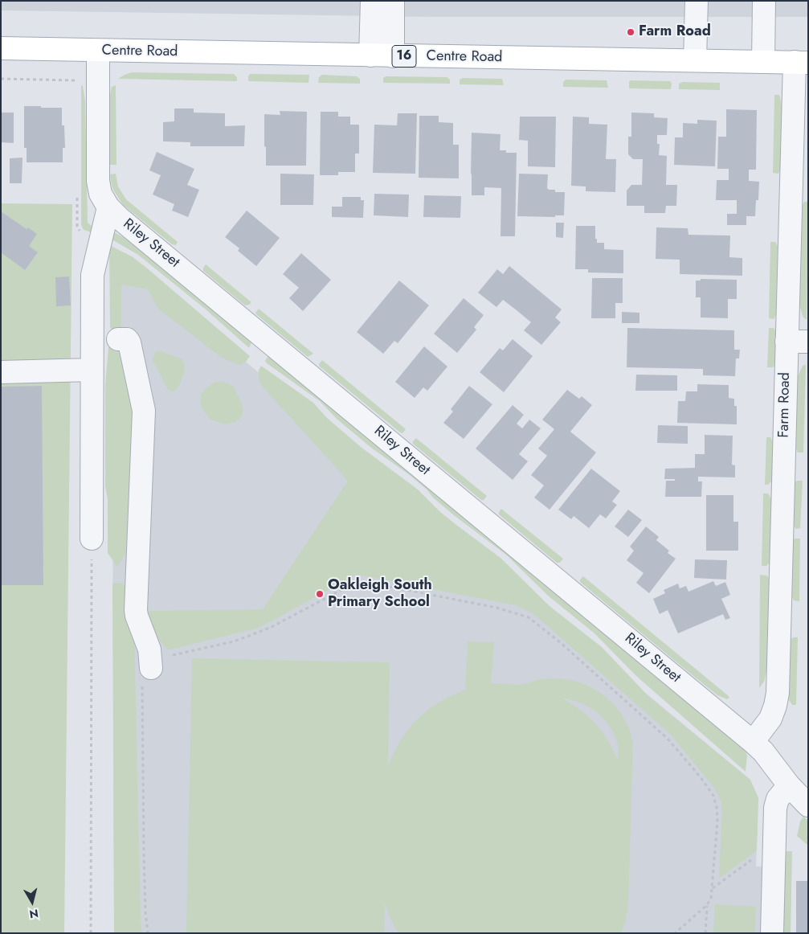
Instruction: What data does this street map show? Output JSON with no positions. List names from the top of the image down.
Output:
{
  "streets": {
    "main road": ["Centre Road", "16"],
    "street": ["Riley Street", "Farm Road"]
  },
  "crossings": [
    ["Centre Road", "Riley Street"],
    ["Centre Road", "Farm Road"],
    ["Riley Street", "Farm Road"]
  ],
  "places": ["Farm Road", "Oakleigh South Primary School"],
  "north": "bottom"
}
